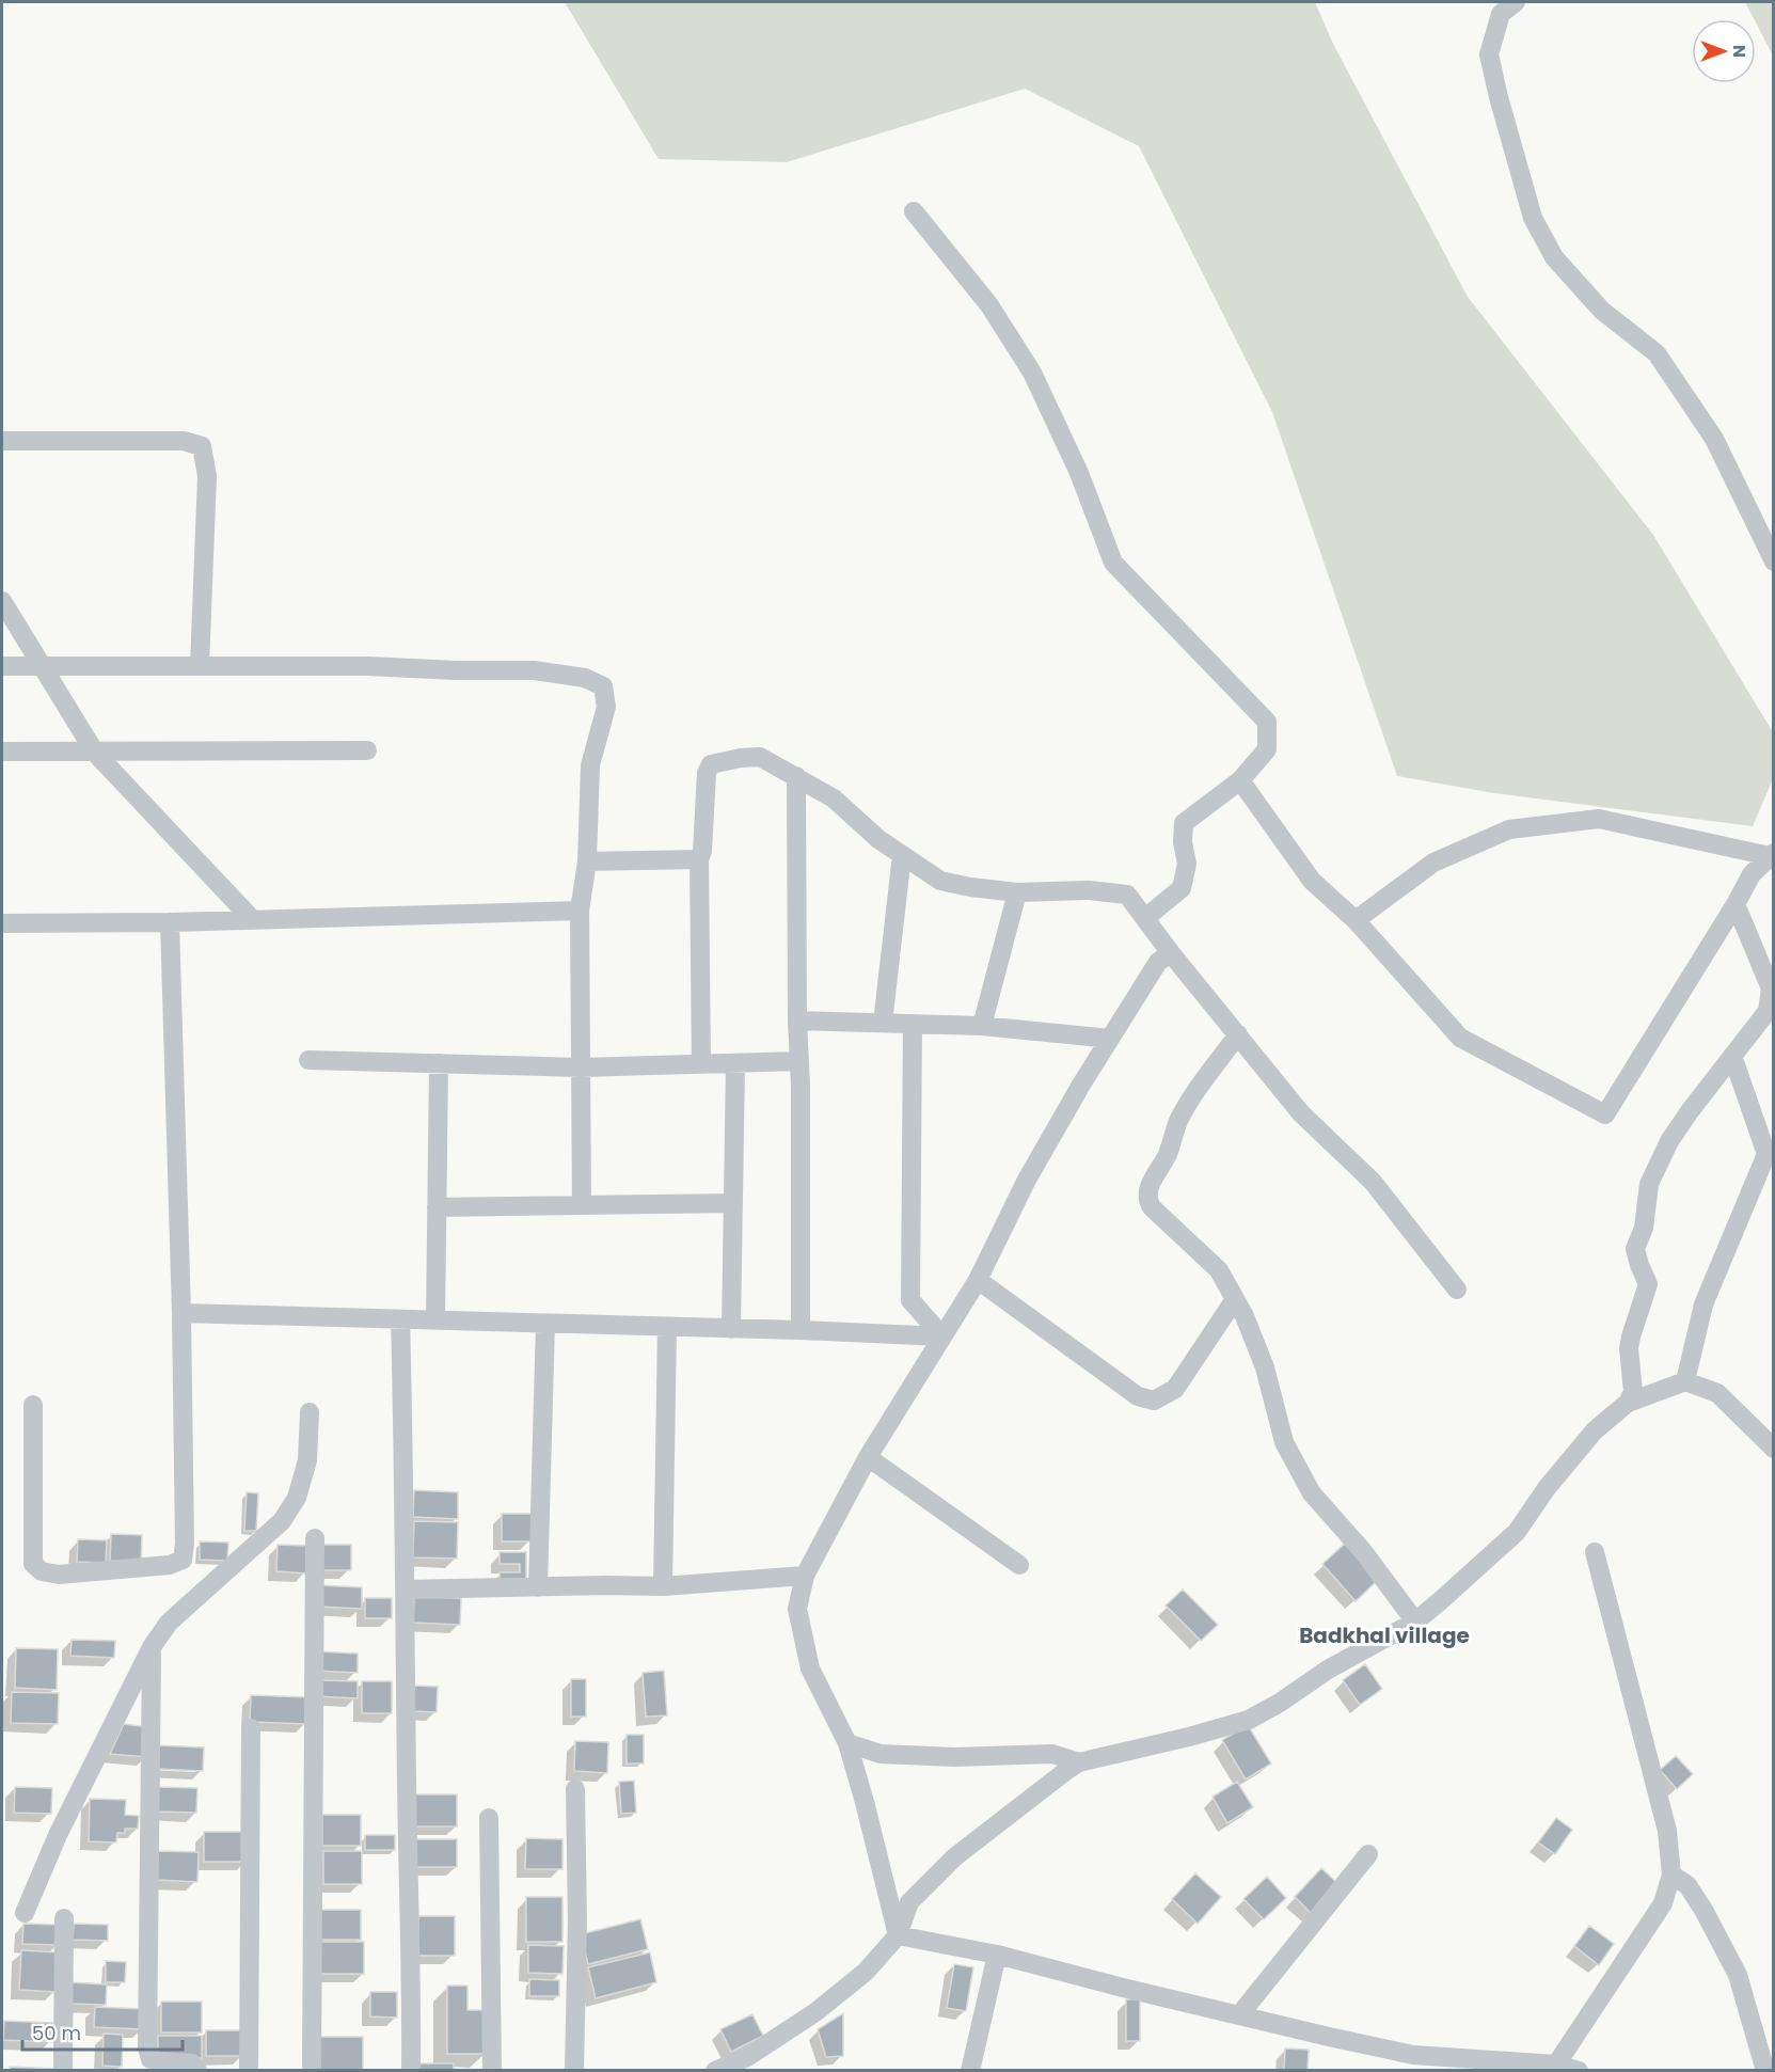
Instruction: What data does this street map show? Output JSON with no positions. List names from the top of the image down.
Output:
{
  "districts": ["Badkhal village"],
  "scale_bar": "50 m",
  "north": "right"
}
